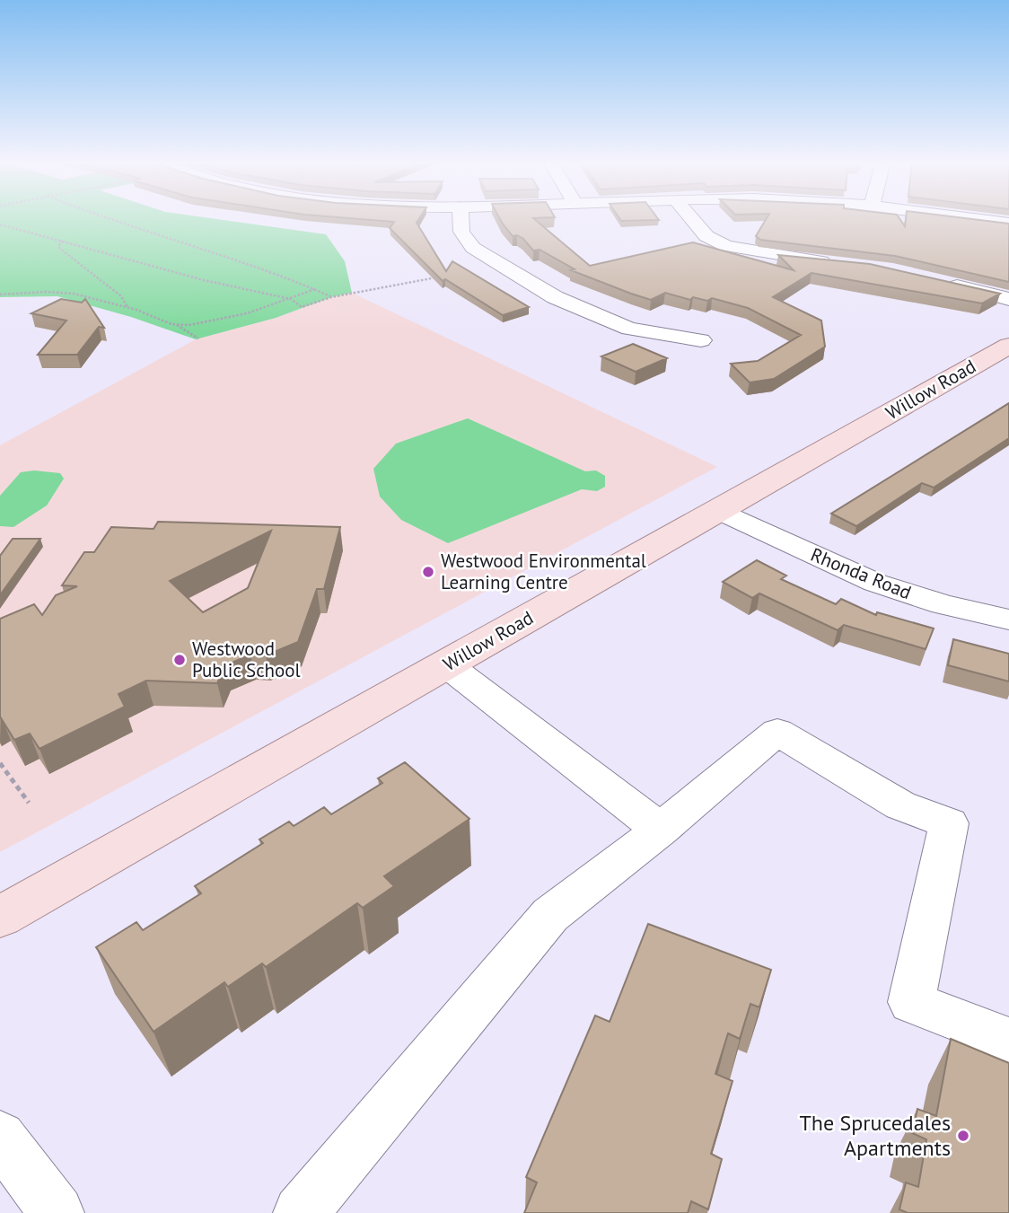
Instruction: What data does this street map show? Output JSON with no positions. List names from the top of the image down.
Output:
{
  "streets": {
    "main road": ["Willow Road"],
    "street": ["Rhonda Road"]
  },
  "crossings": [
    ["Willow Road", "Rhonda Road"]
  ],
  "places": ["Westwood Environmental Learning Centre", "Westwood Public School", "The Sprucedales Apartments"]
}
